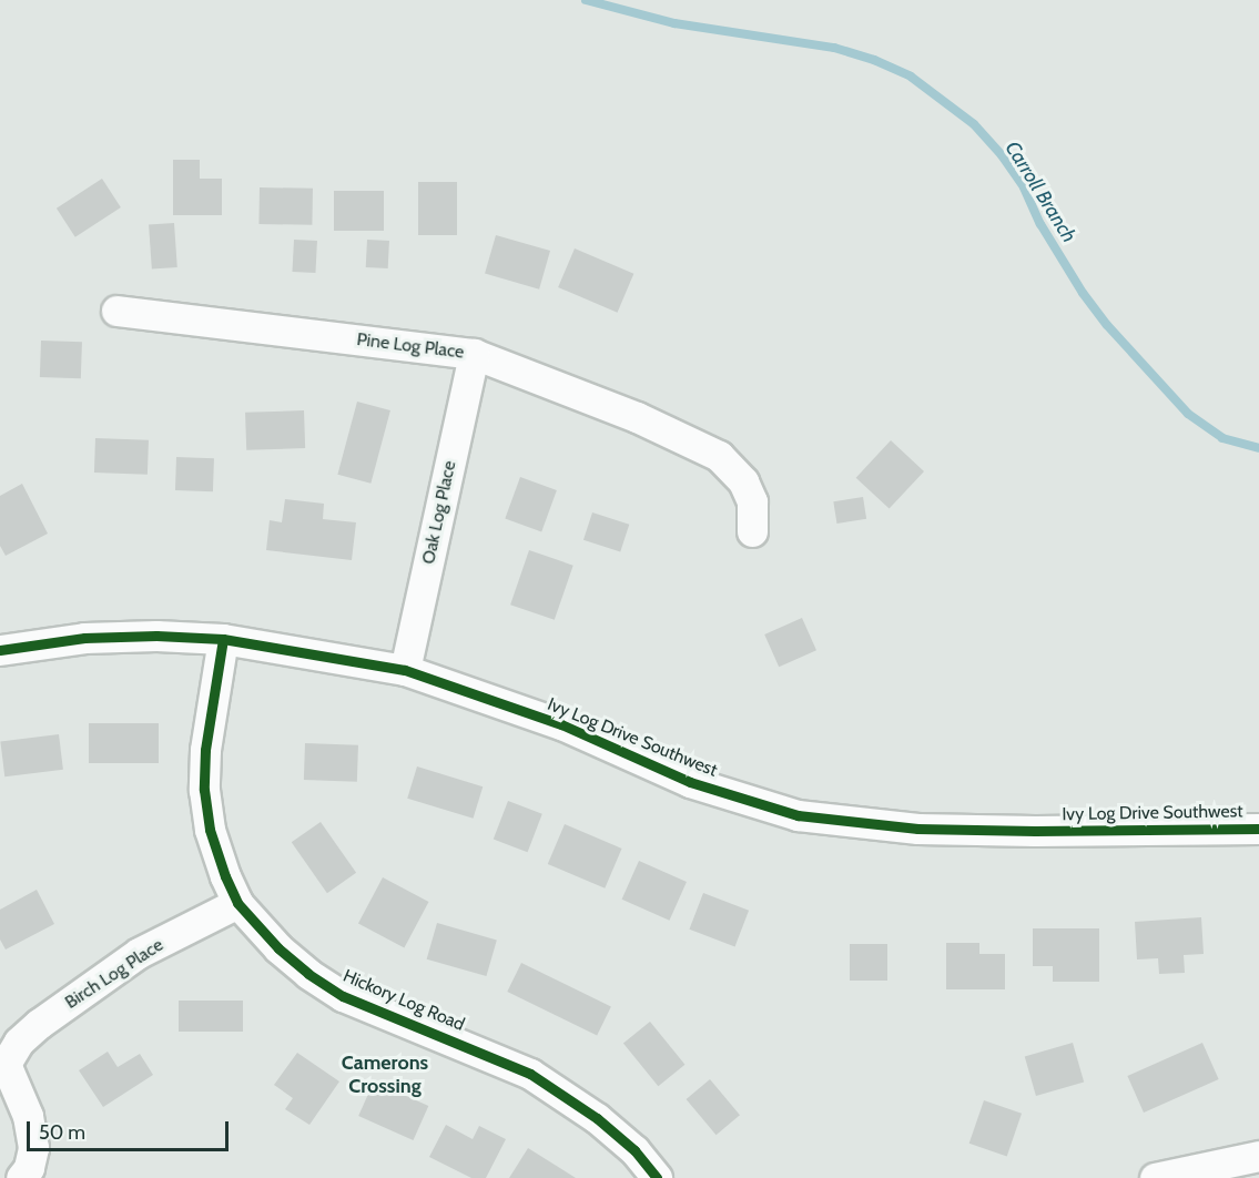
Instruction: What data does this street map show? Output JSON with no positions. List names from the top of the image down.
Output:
{
  "streets": {
    "street": [
      "Pine Log Place",
      "Oak Log Place",
      "Ivy Log Drive Southwest",
      "Birch Log Place",
      "Hickory Log Road"
    ]
  },
  "crossings": [
    ["Pine Log Place", "Oak Log Place"],
    ["Oak Log Place", "Ivy Log Drive Southwest"],
    ["Ivy Log Drive Southwest", "Hickory Log Road"],
    ["Birch Log Place", "Hickory Log Road"]
  ],
  "districts": ["Camerons Crossing"],
  "water": ["Carroll Branch"],
  "scale_bar": "50 m"
}
